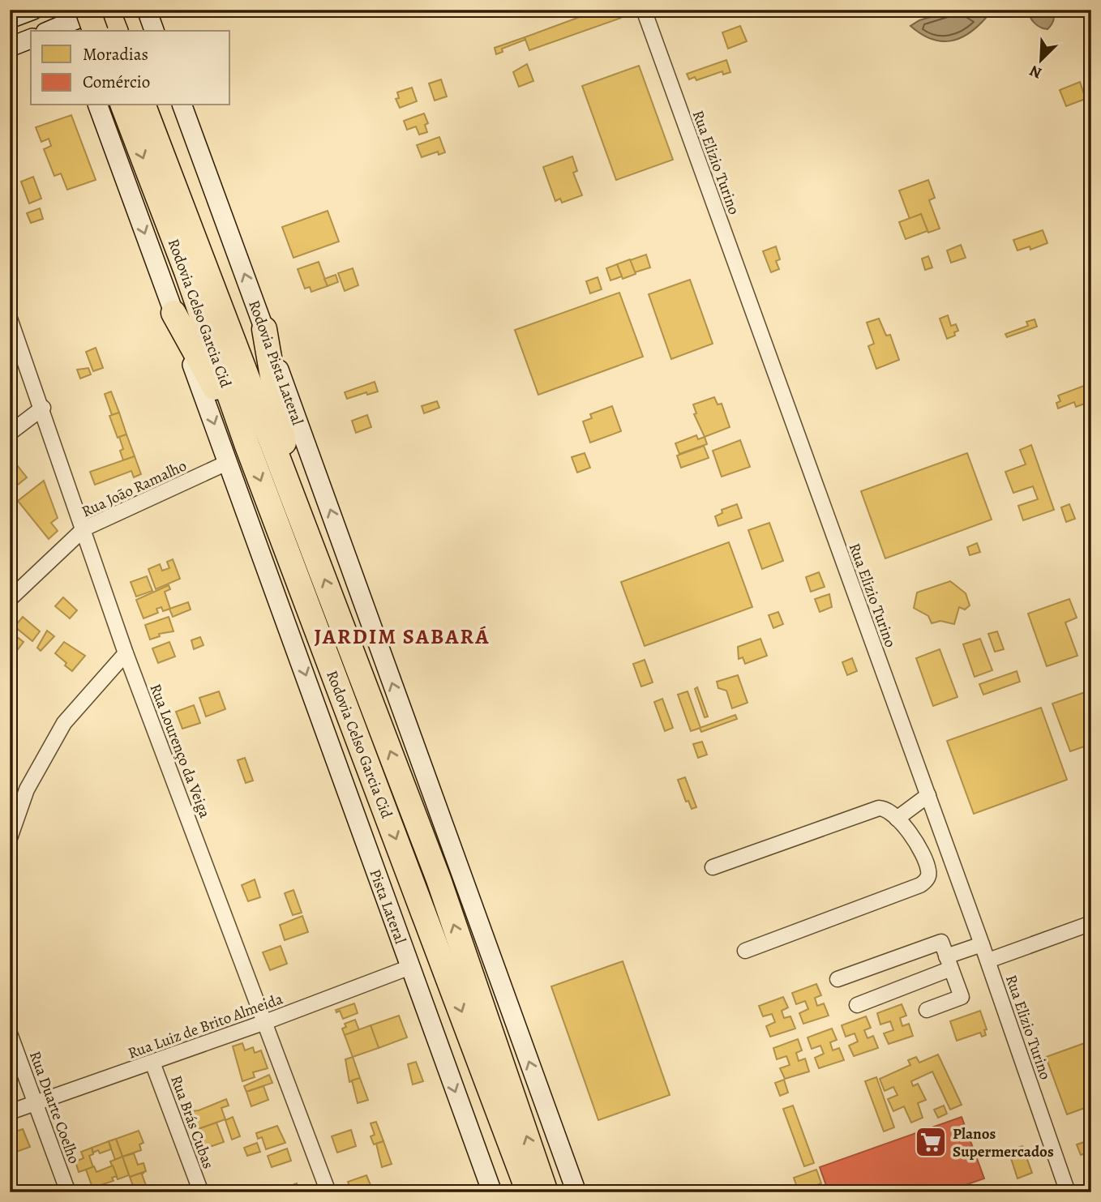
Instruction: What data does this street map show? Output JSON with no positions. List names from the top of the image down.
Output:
{
  "streets": {
    "highway": ["Rodovia Celso Garcia Cid"],
    "street": [
      "Rua Elizio Turino",
      "Rodovia Pista Lateral",
      "Rua João Ramalho",
      "Rua Lourenço da Veiga",
      "Pista Lateral",
      "Rua Luiz de Brito Almeida",
      "Rua Duarte Coelho",
      "Rua Brás Cubas"
    ]
  },
  "crossings": [
    ["Rua João Ramalho", "Rua Lourenço da Veiga"],
    ["Rua João Ramalho", "Pista Lateral"],
    ["Rua Lourenço da Veiga", "Rua Luiz de Brito Almeida"],
    ["Pista Lateral", "Rua Luiz de Brito Almeida"],
    ["Rua Luiz de Brito Almeida", "Rua Duarte Coelho"],
    ["Rua Luiz de Brito Almeida", "Rua Brás Cubas"]
  ],
  "one_way": ["Pista Lateral"],
  "districts": ["JARDIM SABARÁ"],
  "places": {
    "supermarket": ["Planos Supermercados"]
  },
  "legend": ["Moradias", "Comércio"],
  "north": "bottom left"
}
